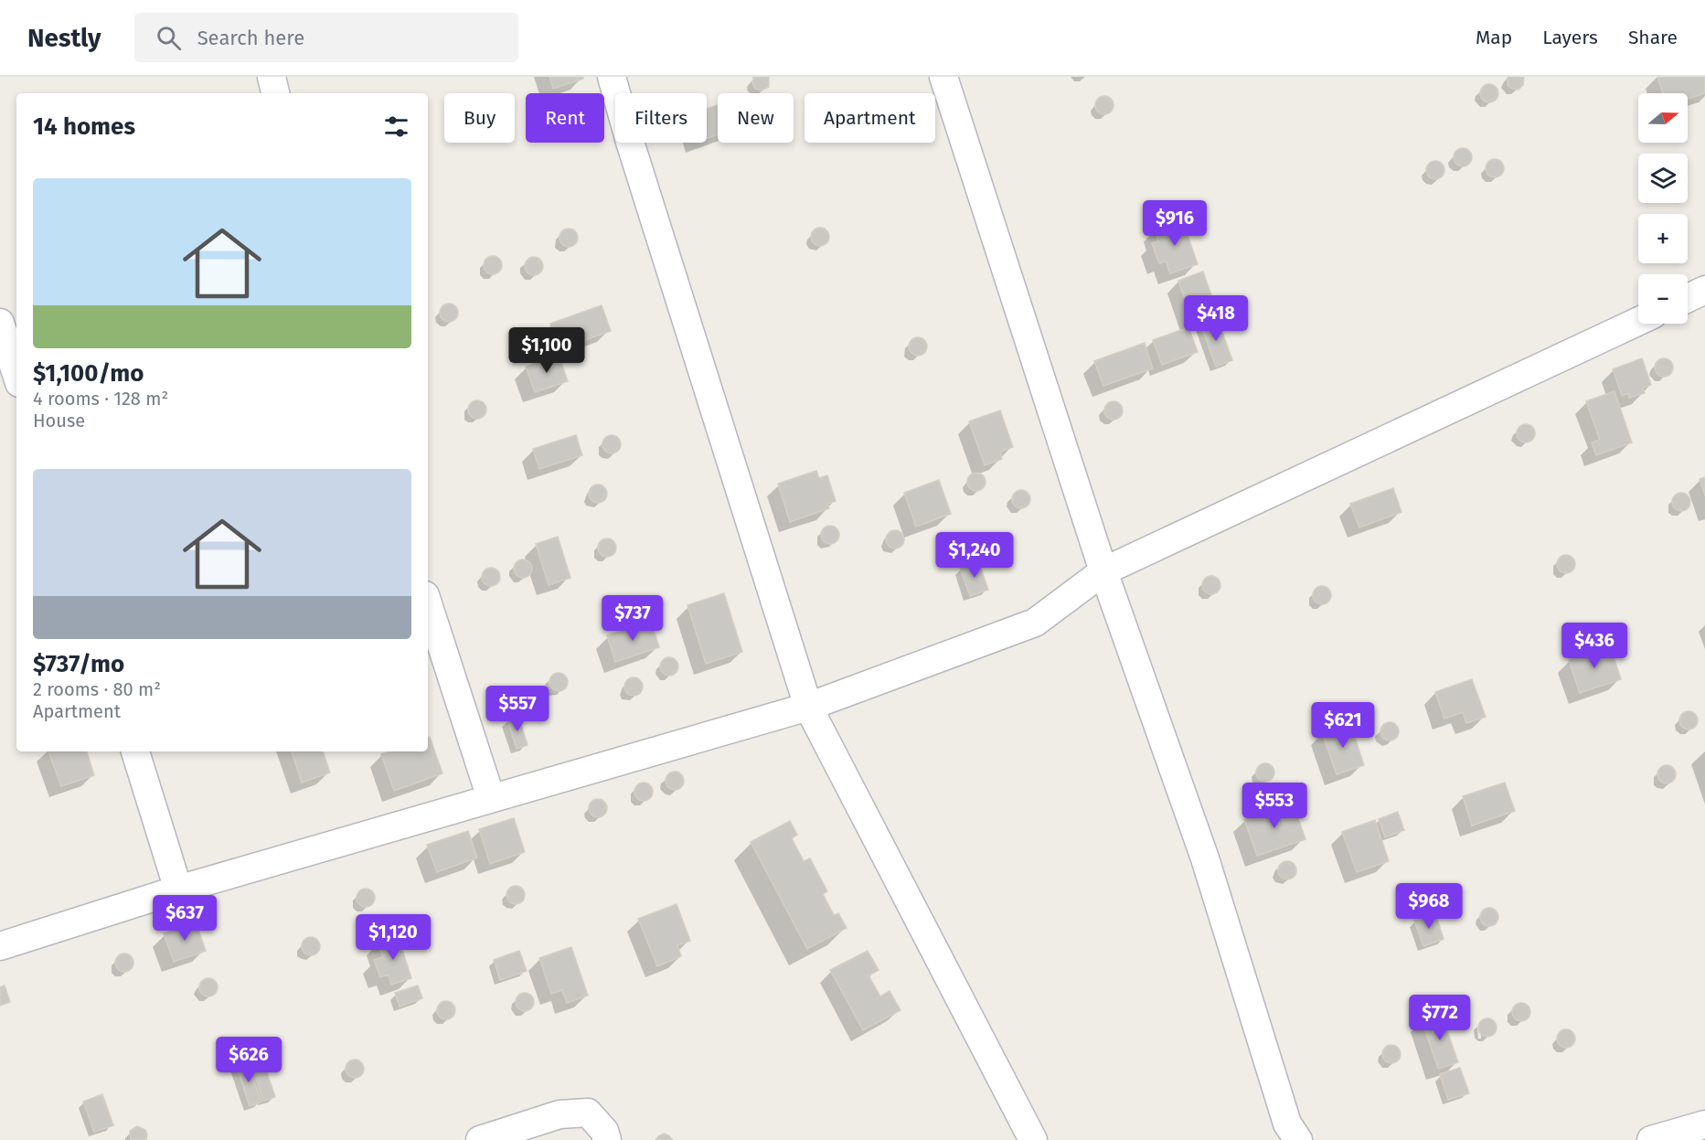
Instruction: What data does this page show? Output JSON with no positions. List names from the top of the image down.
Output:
{
  "north": "right",
  "page": {
    "header": "Nestly",
    "search": "Search here",
    "nav": ["Map", "Layers", "Share"],
    "map_buttons": ["+", "−"],
    "chip": [
      "Buy",
      "Rent",
      "Filters",
      "New",
      "Apartment"
    ],
    "heading": "14 homes",
    "list": [
      {
        "name": "$1,100/mo",
        "note": "4 rooms · 128 m² · House"
      },
      {
        "name": "$737/mo",
        "note": "2 rooms · 80 m² · Apartment"
      }
    ],
    "price": [
      "$916",
      "$418",
      "$1,100",
      "$1,240",
      "$737",
      "$436",
      "$557",
      "$621",
      "$553",
      "$968",
      "$637",
      "$1,120",
      "$772",
      "$626"
    ]
  }
}
